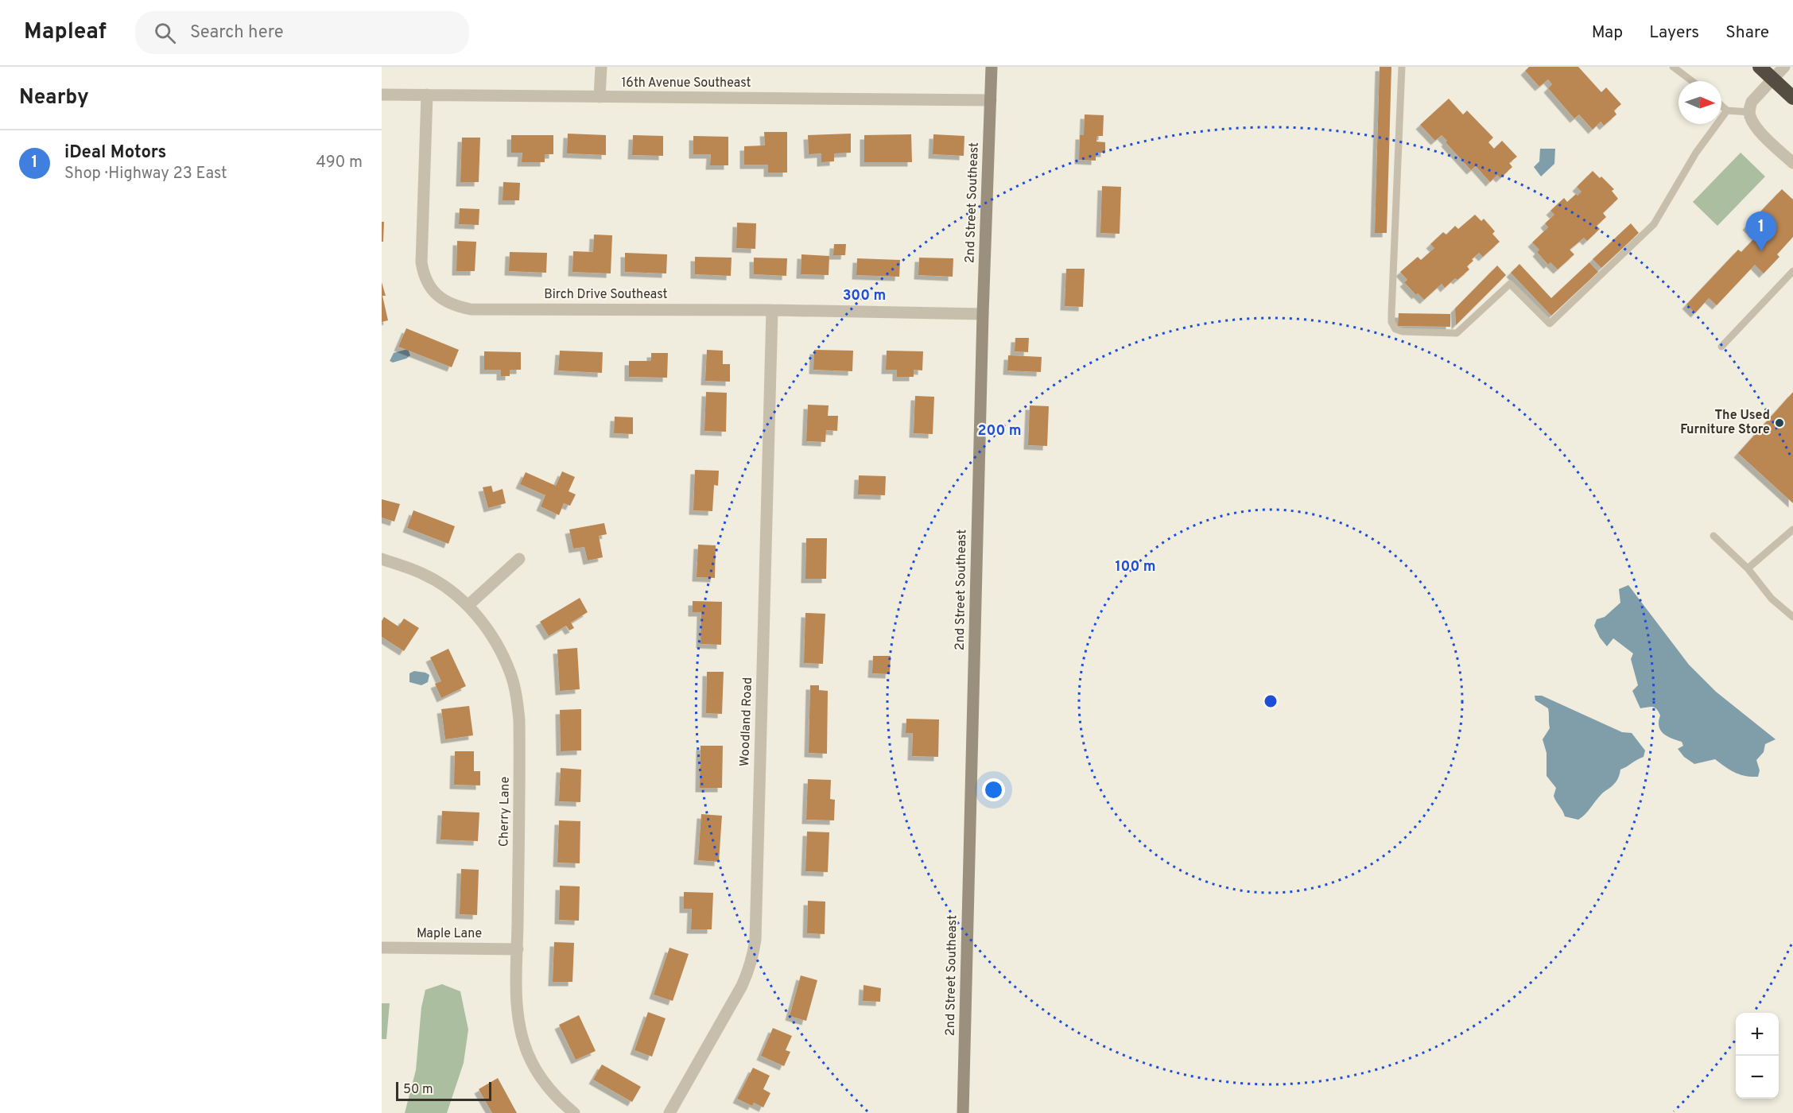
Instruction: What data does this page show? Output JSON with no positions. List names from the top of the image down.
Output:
{
  "streets": {
    "street": [
      "16th Avenue Southeast",
      "2nd Street Southeast",
      "Birch Drive Southeast",
      "Woodland Road",
      "Cherry Lane",
      "Maple Lane"
    ]
  },
  "crossings": [
    ["16th Avenue Southeast", "2nd Street Southeast"],
    ["16th Avenue Southeast", "Birch Drive Southeast"],
    ["2nd Street Southeast", "Birch Drive Southeast"],
    ["Birch Drive Southeast", "Woodland Road"],
    ["Cherry Lane", "Maple Lane"]
  ],
  "places": ["The Used Furniture Store"],
  "scale_bar": "50 m",
  "north": "right",
  "page": {
    "header": "Mapleaf",
    "search": "Search here",
    "nav": ["Map", "Layers", "Share"],
    "heading": "Nearby",
    "list": [
      {
        "mark": "1",
        "name": "iDeal Motors",
        "note": "Shop · Highway 23 East",
        "value": "490 m"
      }
    ],
    "pins": "1",
    "map_buttons": ["+", "−"],
    "scale": "50 m"
  },
  "rings": ["300 m", "200 m", "100 m"]
}
